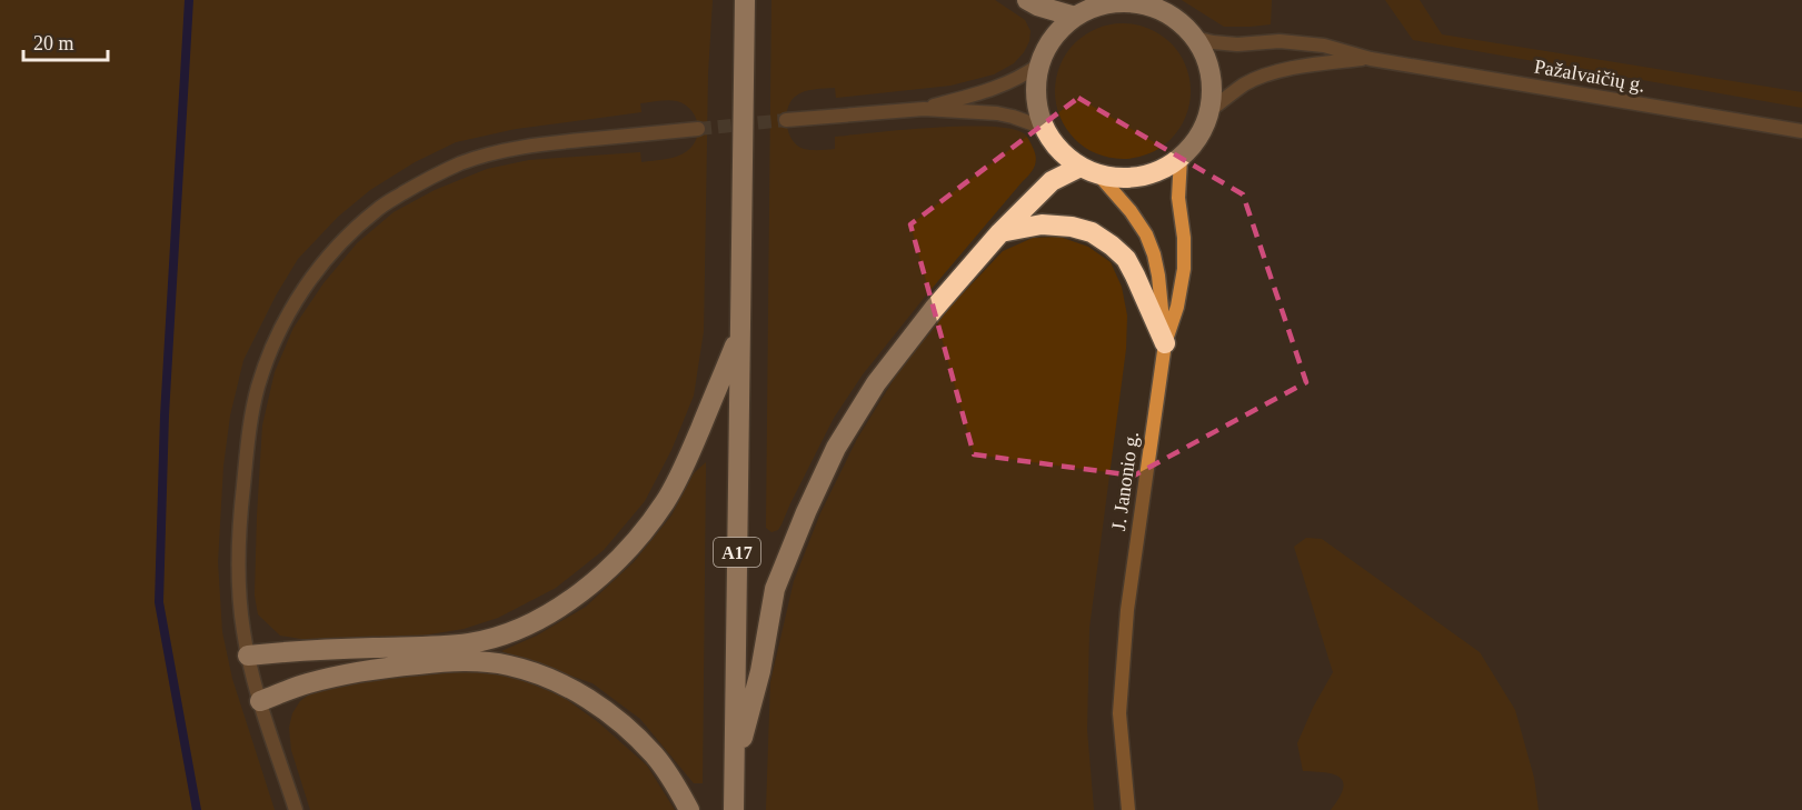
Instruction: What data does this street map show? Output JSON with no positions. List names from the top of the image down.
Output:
{
  "streets": {
    "highway": ["A17"],
    "street": ["Pažalvaičių g.", "J. Janonio g."]
  },
  "crossings": [
    ["Pažalvaičių g.", "J. Janonio g."]
  ],
  "scale_bar": "20 m"
}
